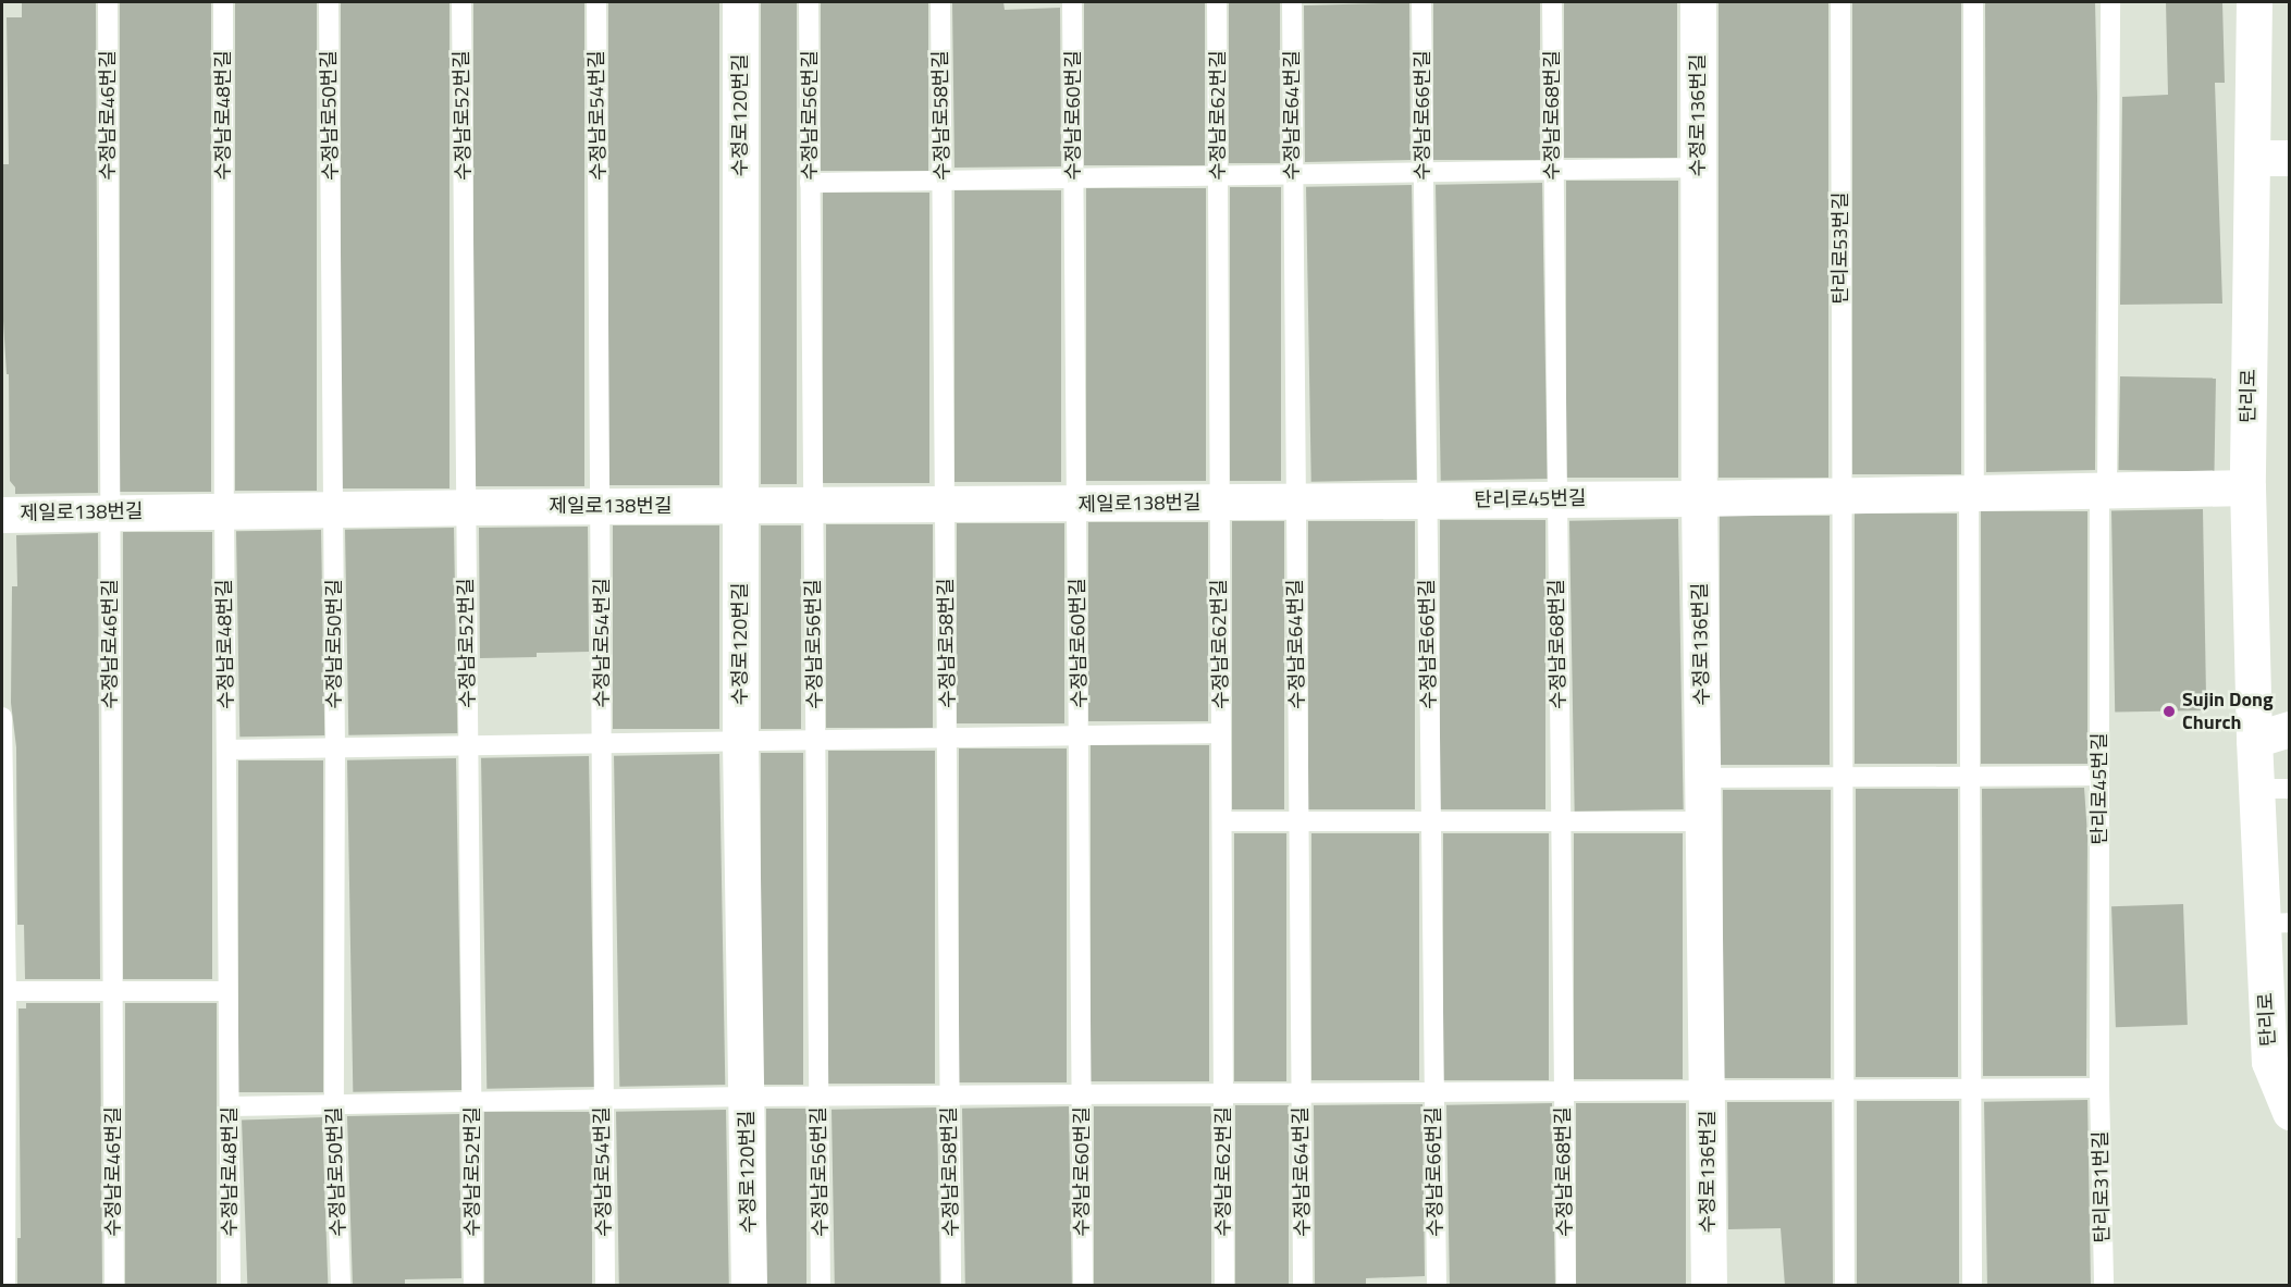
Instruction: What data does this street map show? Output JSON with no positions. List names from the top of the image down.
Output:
{
  "streets": {
    "street": [
      "수정로120번길",
      "수정로136번길",
      "탄리로",
      "탄리로45번길",
      "제일로138번길"
    ],
    "lane": [
      "수정남로46번길",
      "수정남로48번길",
      "수정남로50번길",
      "수정남로52번길",
      "수정남로54번길",
      "수정남로56번길",
      "수정남로58번길",
      "수정남로60번길",
      "수정남로62번길",
      "수정남로64번길",
      "수정남로66번길",
      "수정남로68번길",
      "탄리로53번길",
      "탄리로31번길"
    ]
  },
  "crossings": [
    ["수정남로46번길", "제일로138번길"],
    ["수정남로48번길", "제일로138번길"],
    ["수정남로50번길", "제일로138번길"],
    ["수정남로52번길", "제일로138번길"],
    ["수정남로54번길", "제일로138번길"],
    ["수정로120번길", "제일로138번길"],
    ["수정남로56번길", "제일로138번길"],
    ["수정남로58번길", "제일로138번길"],
    ["수정남로60번길", "제일로138번길"],
    ["수정남로62번길", "탄리로45번길"],
    ["수정남로62번길", "제일로138번길"],
    ["수정남로64번길", "탄리로45번길"],
    ["수정남로66번길", "탄리로45번길"],
    ["수정남로68번길", "탄리로45번길"],
    ["수정로136번길", "탄리로45번길"],
    ["탄리로53번길", "탄리로45번길"],
    ["탄리로", "탄리로45번길"],
    ["탄리로45번길", "제일로138번길"],
    ["탄리로45번길", "탄리로31번길"]
  ],
  "places": ["Sujin Dong Church"]
}
